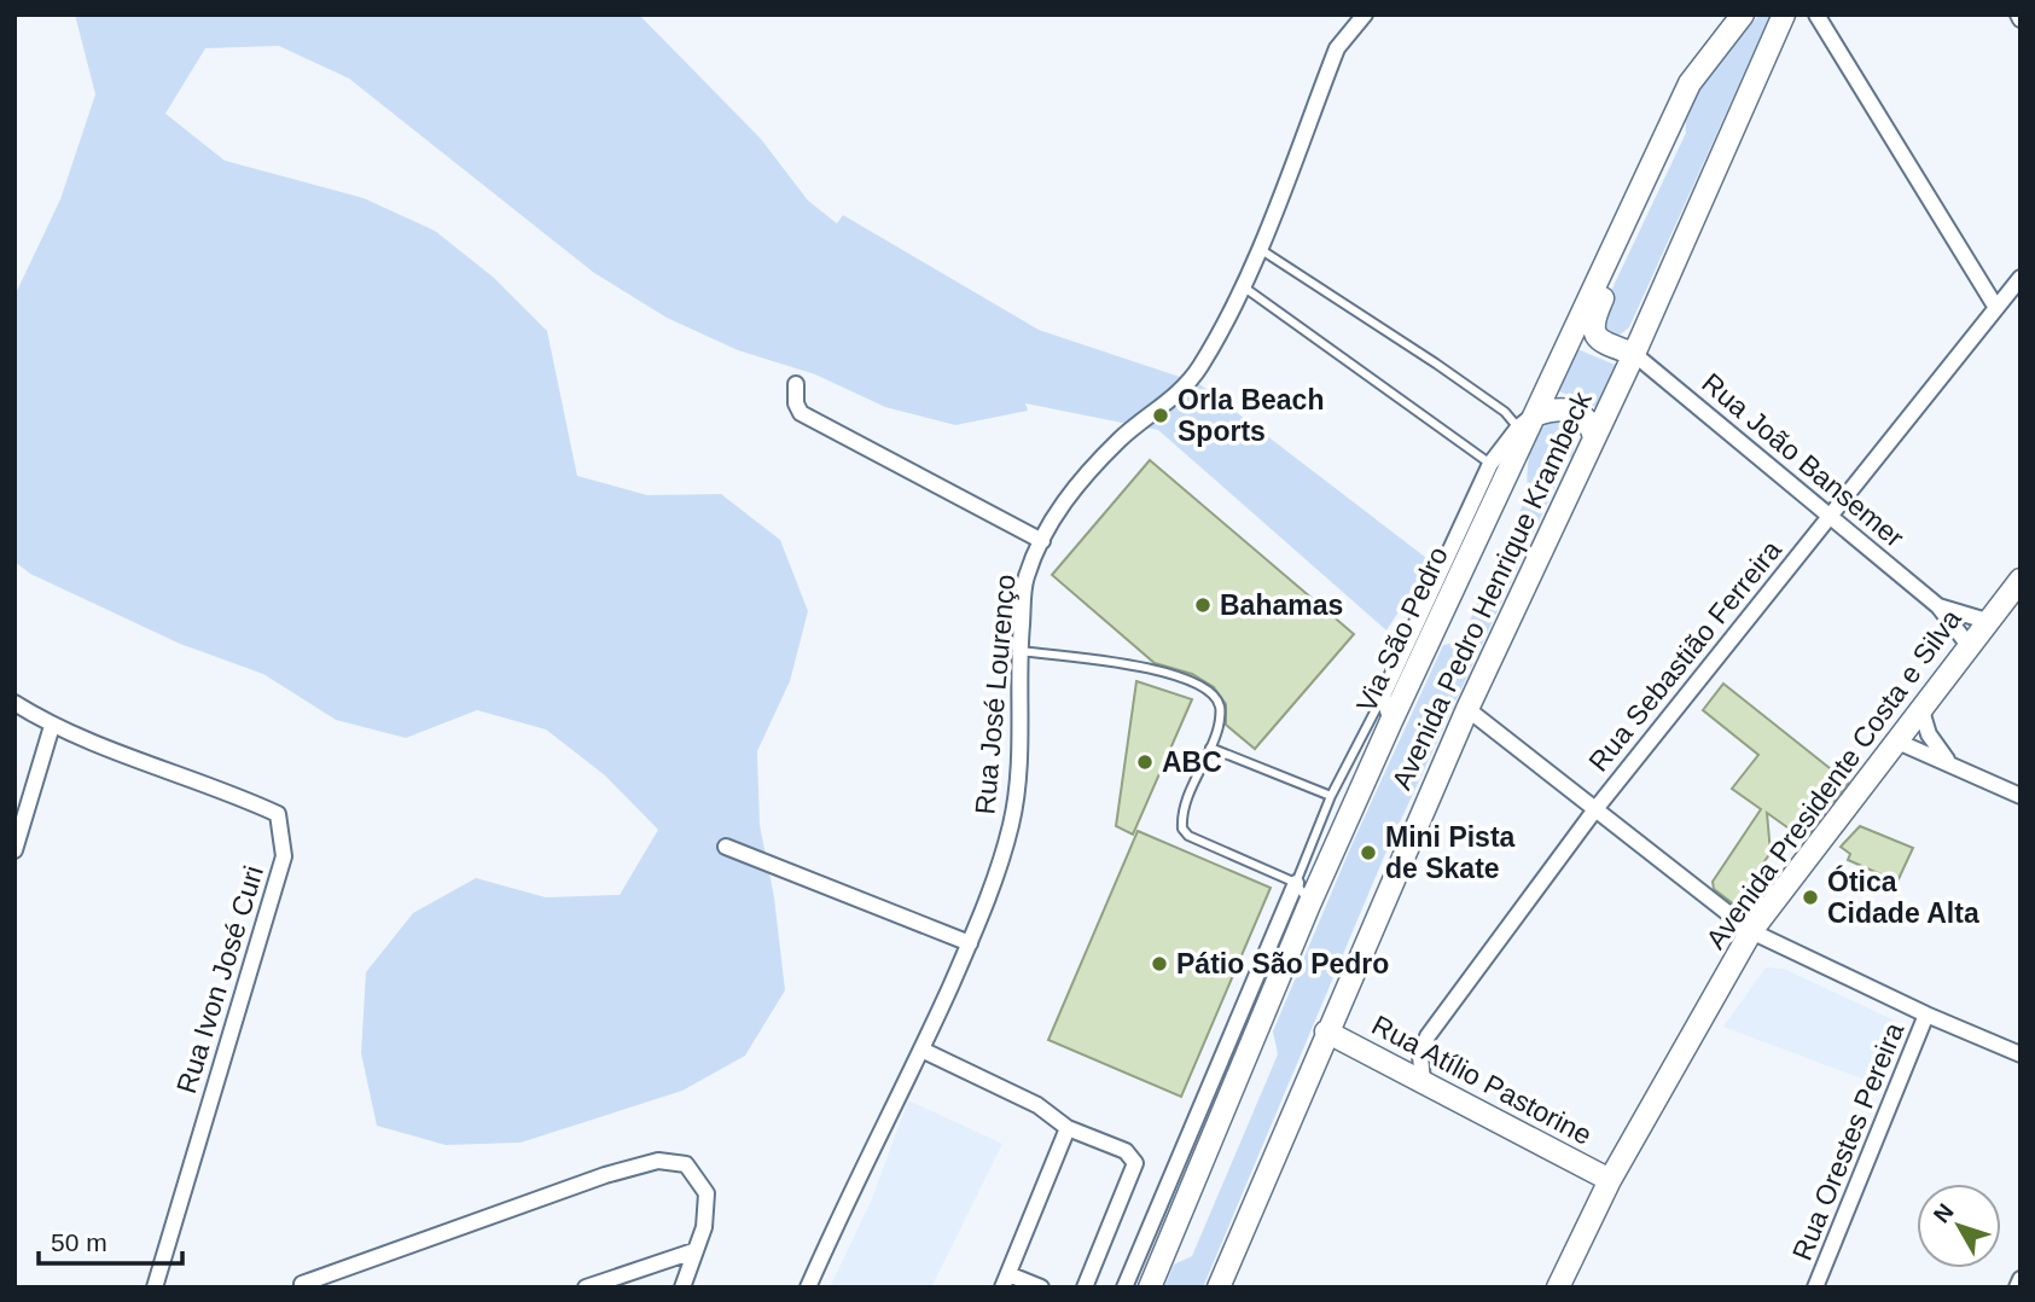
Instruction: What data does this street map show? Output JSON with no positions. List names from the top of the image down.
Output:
{
  "streets": {
    "main road": [
      "Avenida Pedro Henrique Krambeck",
      "Via São Pedro",
      "Avenida Presidente Costa e Silva",
      "Rua Atílio Pastorine"
    ],
    "street": [
      "Rua João Bansemer",
      "Rua Sebastião Ferreira",
      "Rua José Lourenço",
      "Rua Ivon José Curi",
      "Rua Orestes Pereira"
    ]
  },
  "crossings": [
    ["Rua João Bansemer", "Avenida Pedro Henrique Krambeck"],
    ["Rua João Bansemer", "Rua Sebastião Ferreira"],
    ["Rua João Bansemer", "Avenida Presidente Costa e Silva"],
    ["Avenida Pedro Henrique Krambeck", "Via São Pedro"],
    ["Avenida Pedro Henrique Krambeck", "Rua Atílio Pastorine"],
    ["Rua Sebastião Ferreira", "Rua Atílio Pastorine"],
    ["Avenida Presidente Costa e Silva", "Rua Atílio Pastorine"]
  ],
  "places": [
    "Orla Beach Sports",
    "Bahamas",
    "ABC",
    "Mini Pista de Skate",
    "Ótica Cidade Alta",
    "Pátio São Pedro"
  ],
  "scale_bar": "50 m",
  "north": "top left"
}
